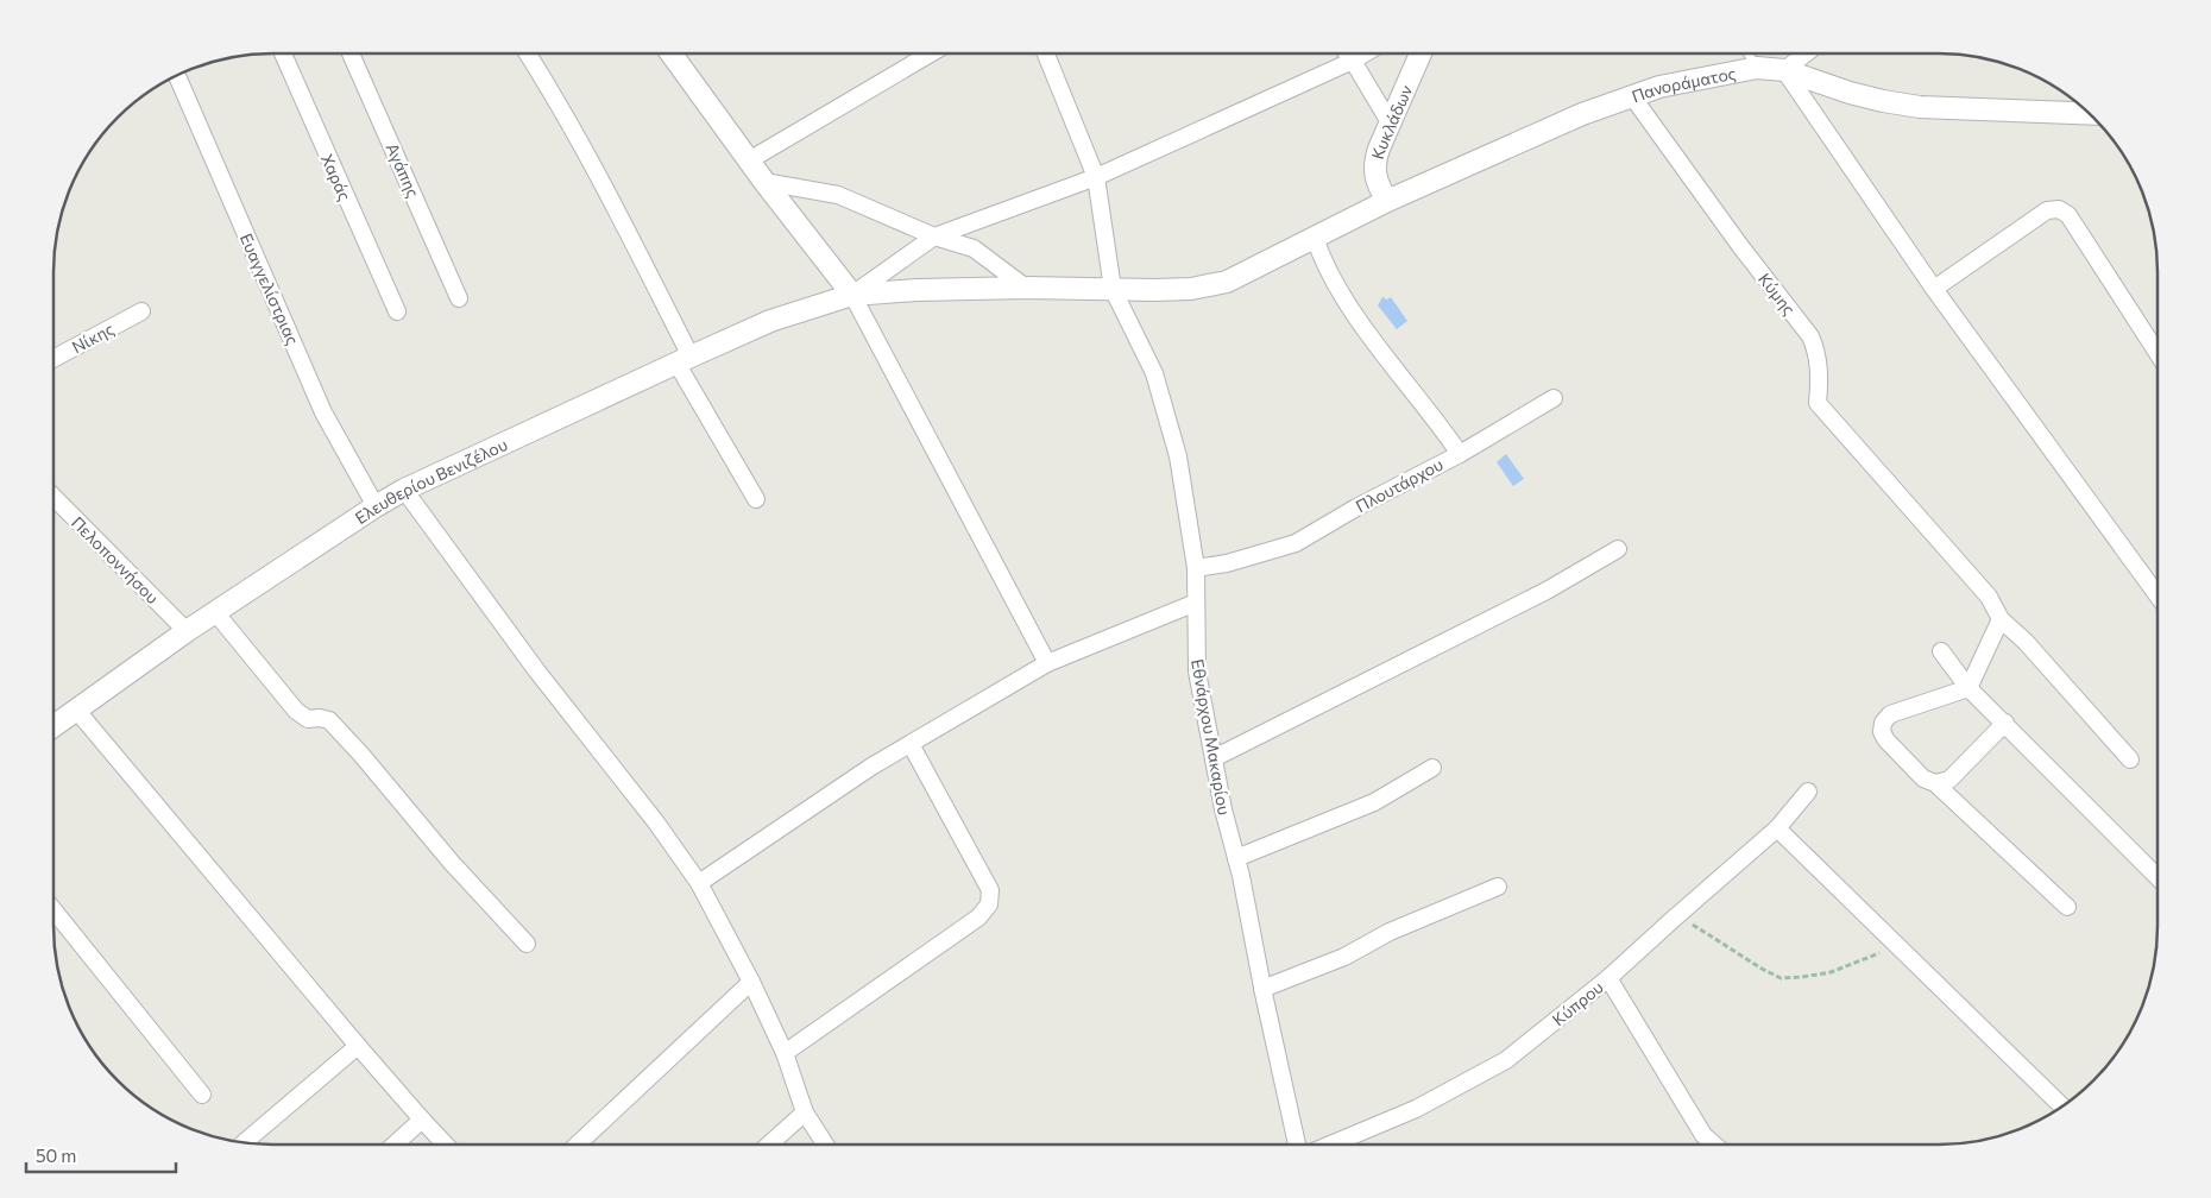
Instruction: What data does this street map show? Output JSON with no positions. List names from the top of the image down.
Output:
{
  "streets": {
    "street": [
      "Πανοράματος",
      "Κυκλάδων",
      "Αγάπης",
      "Χαράς",
      "Ευαγγελίστριας",
      "Κύμης",
      "Νίκης",
      "Ελευθερίου Βενιζέλου",
      "Πλουτάρχου",
      "Πελοποννήσου",
      "Εθνάρχου Μακαρίου",
      "Κύπρου"
    ]
  },
  "crossings": [
    ["Πανοράματος", "Κυκλάδων"],
    ["Πανοράματος", "Κύμης"],
    ["Πανοράματος", "Ελευθερίου Βενιζέλου"],
    ["Πανοράματος", "Πλουτάρχου"],
    ["Πανοράματος", "Εθνάρχου Μακαρίου"],
    ["Ευαγγελίστριας", "Ελευθερίου Βενιζέλου"],
    ["Ελευθερίου Βενιζέλου", "Πελοποννήσου"],
    ["Ελευθερίου Βενιζέλου", "Εθνάρχου Μακαρίου"],
    ["Πλουτάρχου", "Εθνάρχου Μακαρίου"]
  ],
  "scale_bar": "50 m"
}
